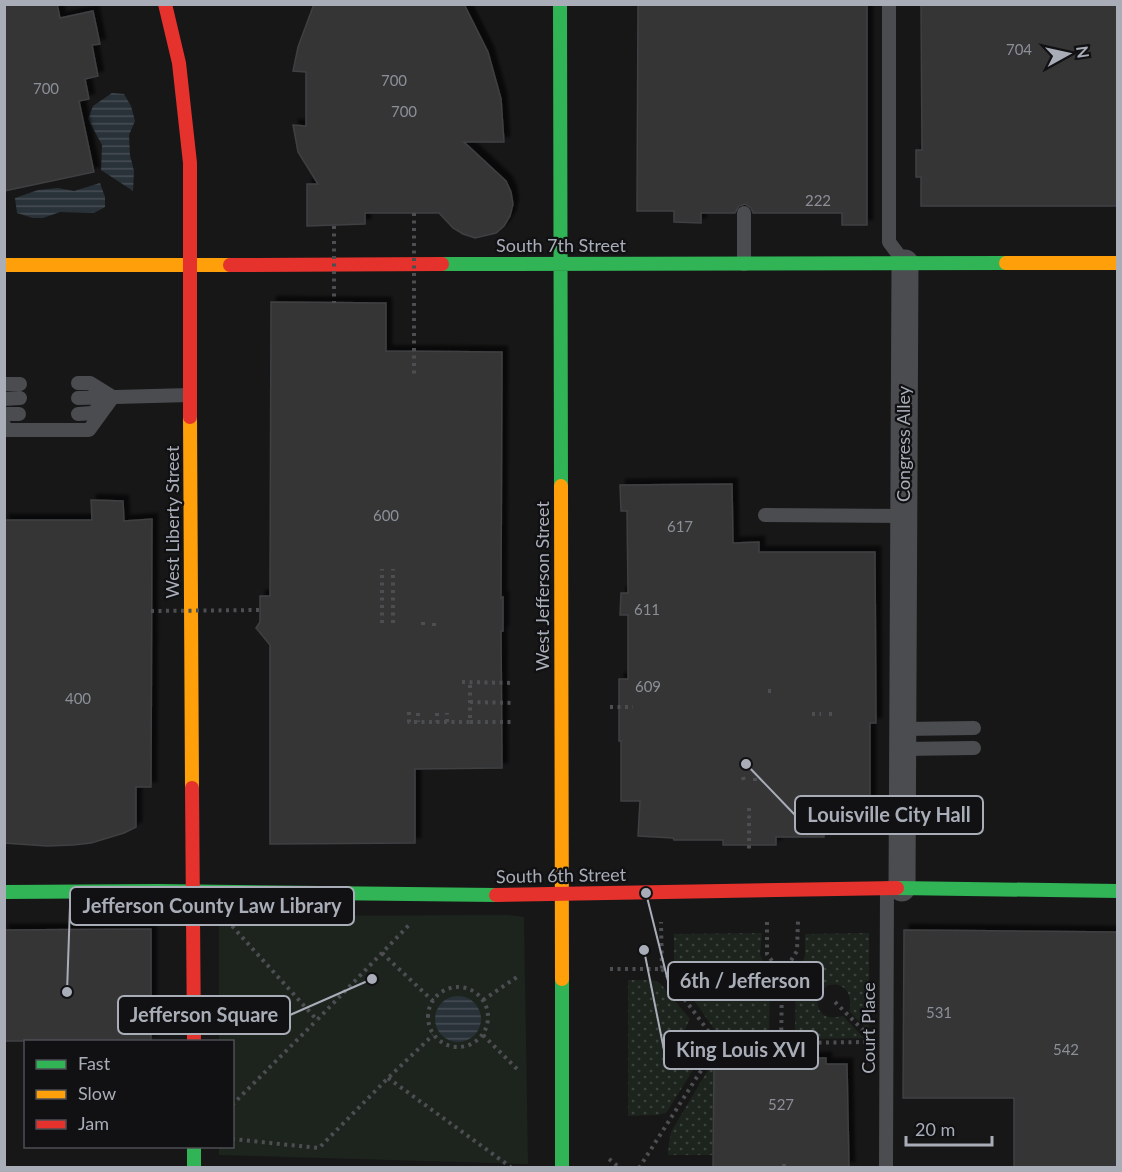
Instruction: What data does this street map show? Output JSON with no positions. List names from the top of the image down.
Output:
{
  "streets": {
    "street": [
      "South 7th Street",
      "Congress Alley",
      "West Liberty Street",
      "West Jefferson Street",
      "South 6th Street"
    ],
    "lane": ["Court Place"]
  },
  "crossings": [
    ["South 7th Street", "Congress Alley"],
    ["South 7th Street", "West Liberty Street"],
    ["South 7th Street", "West Jefferson Street"],
    ["Congress Alley", "South 6th Street"],
    ["Congress Alley", "Court Place"],
    ["West Liberty Street", "South 6th Street"],
    ["West Jefferson Street", "South 6th Street"],
    ["South 6th Street", "Court Place"]
  ],
  "places": [
    "Louisville City Hall",
    "6th / Jefferson",
    "King Louis XVI",
    "Jefferson Square",
    "Jefferson County Law Library"
  ],
  "house_numbers": [
    "704",
    "700",
    "700",
    "700",
    "222",
    "600",
    "617",
    "611",
    "609",
    "400",
    "531",
    "542",
    "527"
  ],
  "legend": ["Fast", "Slow", "Jam"],
  "scale_bar": "20 m",
  "north": "right"
}
